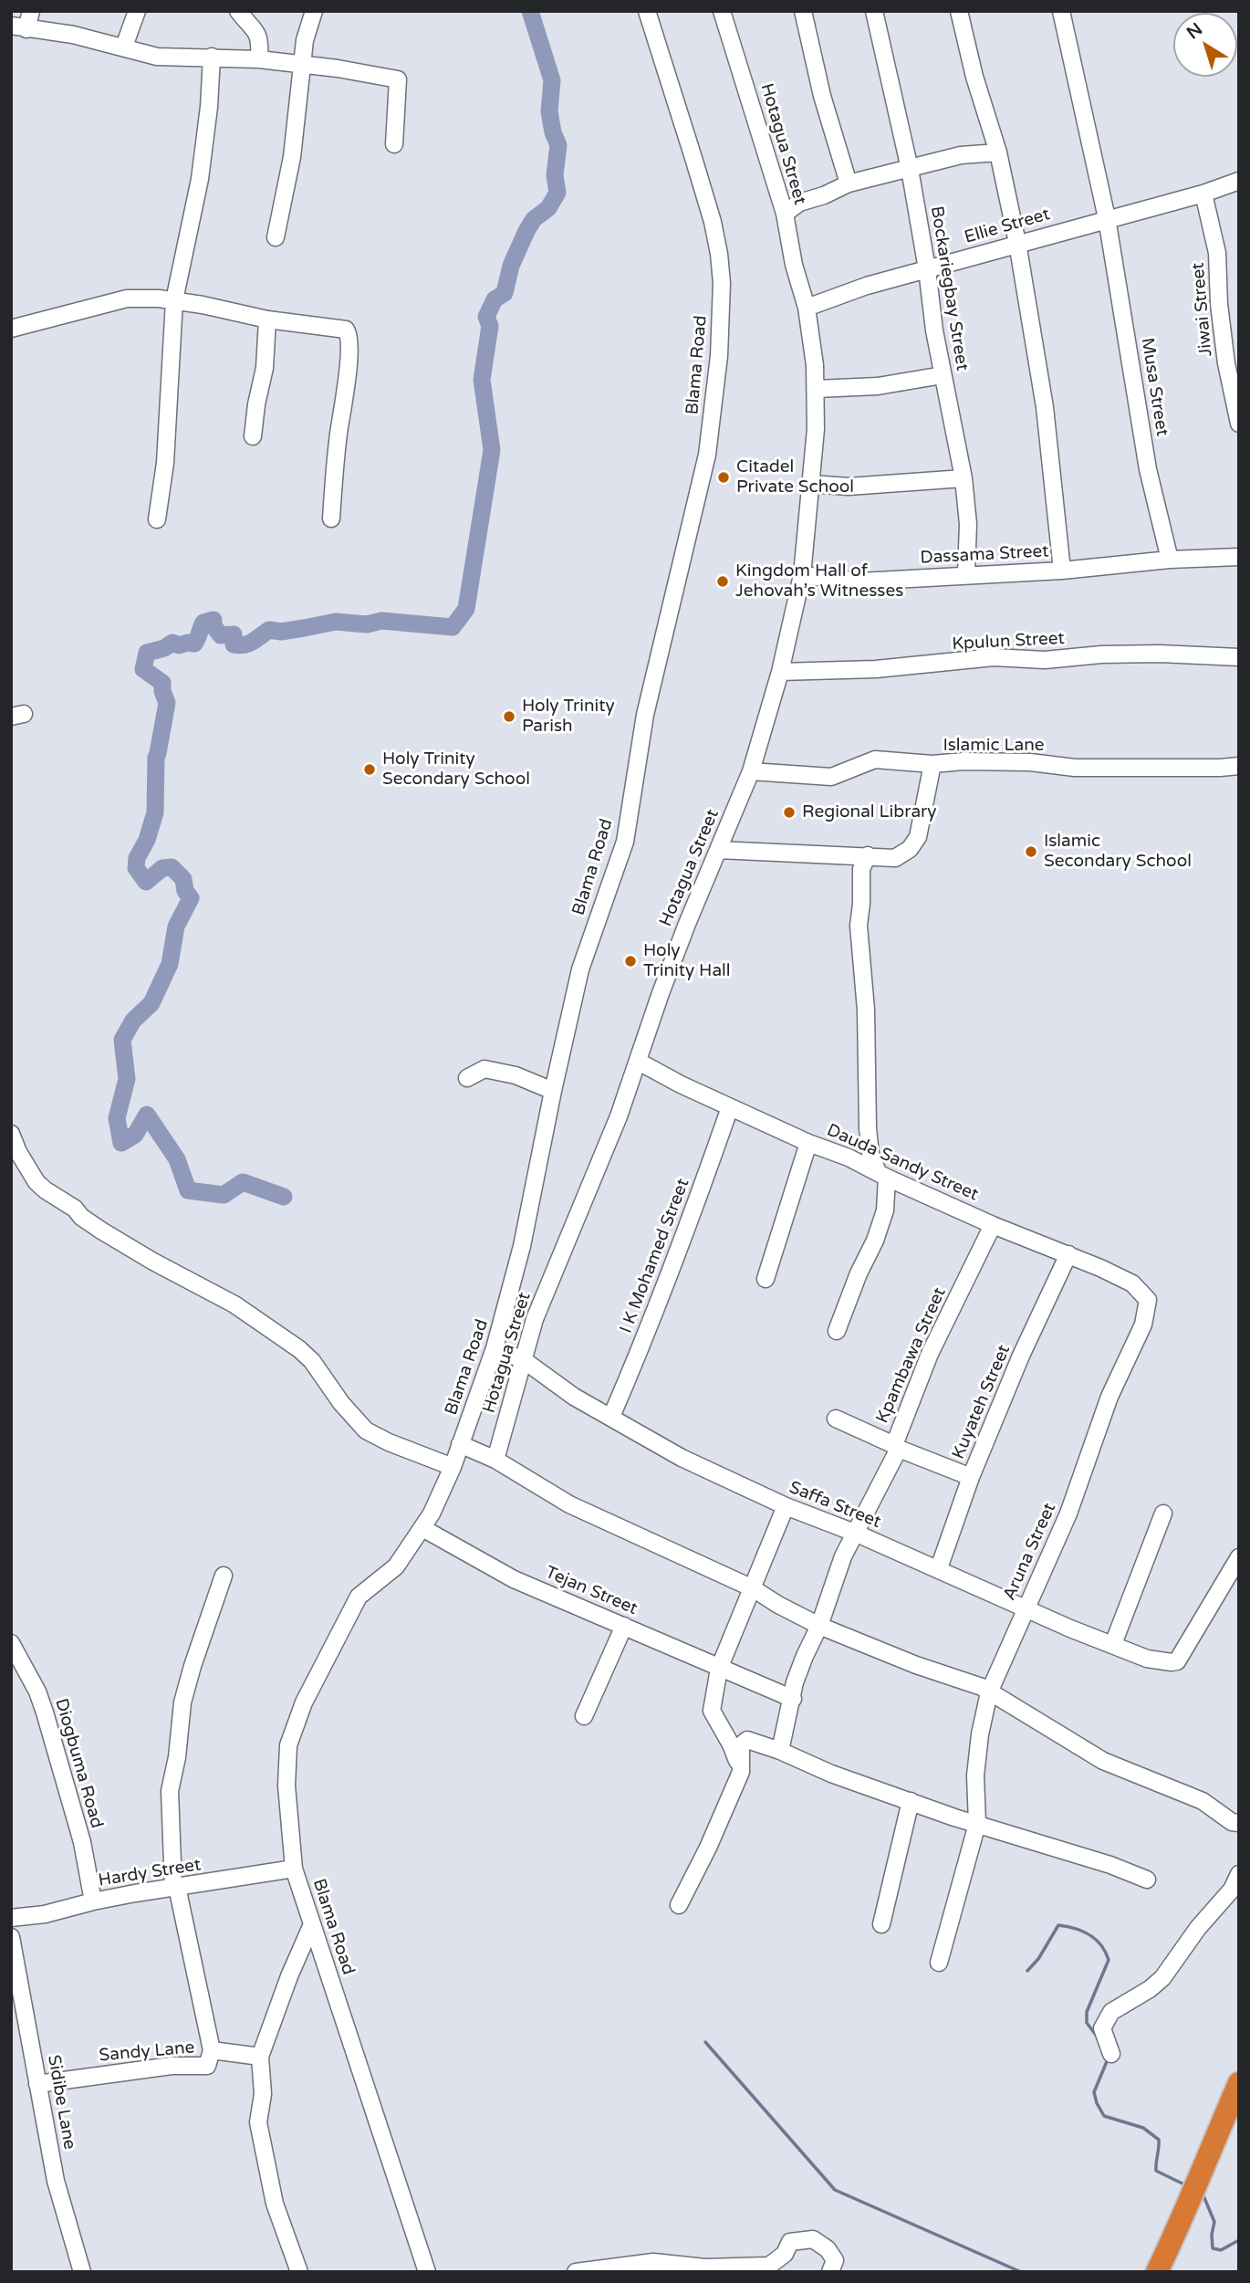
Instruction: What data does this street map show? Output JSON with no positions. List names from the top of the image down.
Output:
{
  "streets": {
    "street": [
      "Hotagua Street",
      "Ellie Street",
      "Bockariegbay Street",
      "Jiwai Street",
      "Blama Road",
      "Musa Street",
      "Dassama Street",
      "Kpulun Street",
      "Islamic Lane",
      "Dauda Sandy Street",
      "I K Mohamed Street",
      "Kpambawa Street",
      "Kuyateh Street",
      "Saffa Street",
      "Aruna Street",
      "Tejan Street",
      "Diogbuma Road",
      "Hardy Street",
      "Sandy Lane",
      "Sidibe Lane"
    ]
  },
  "crossings": [
    ["Hotagua Street", "Ellie Street"],
    ["Hotagua Street", "Dassama Street"],
    ["Hotagua Street", "Kpulun Street"],
    ["Hotagua Street", "Islamic Lane"],
    ["Hotagua Street", "Dauda Sandy Street"],
    ["Hotagua Street", "Saffa Street"],
    ["Ellie Street", "Bockariegbay Street"],
    ["Ellie Street", "Jiwai Street"],
    ["Ellie Street", "Musa Street"],
    ["Bockariegbay Street", "Dassama Street"],
    ["Blama Road", "Saffa Street"],
    ["Blama Road", "Tejan Street"],
    ["Blama Road", "Hardy Street"],
    ["Musa Street", "Dassama Street"],
    ["Dauda Sandy Street", "I K Mohamed Street"],
    ["Dauda Sandy Street", "Kpambawa Street"],
    ["Dauda Sandy Street", "Kuyateh Street"],
    ["Dauda Sandy Street", "Aruna Street"],
    ["I K Mohamed Street", "Saffa Street"],
    ["Kpambawa Street", "Saffa Street"],
    ["Kpambawa Street", "Tejan Street"],
    ["Kuyateh Street", "Saffa Street"],
    ["Saffa Street", "Aruna Street"],
    ["Diogbuma Road", "Hardy Street"],
    ["Sandy Lane", "Sidibe Lane"]
  ],
  "places": [
    "Citadel Private School",
    "Kingdom Hall of Jehovah’s Witnesses",
    "Holy Trinity Parish",
    "Holy Trinity Secondary School",
    "Regional Library",
    "Islamic Secondary School",
    "Holy Trinity Hall"
  ],
  "north": "top left"
}
